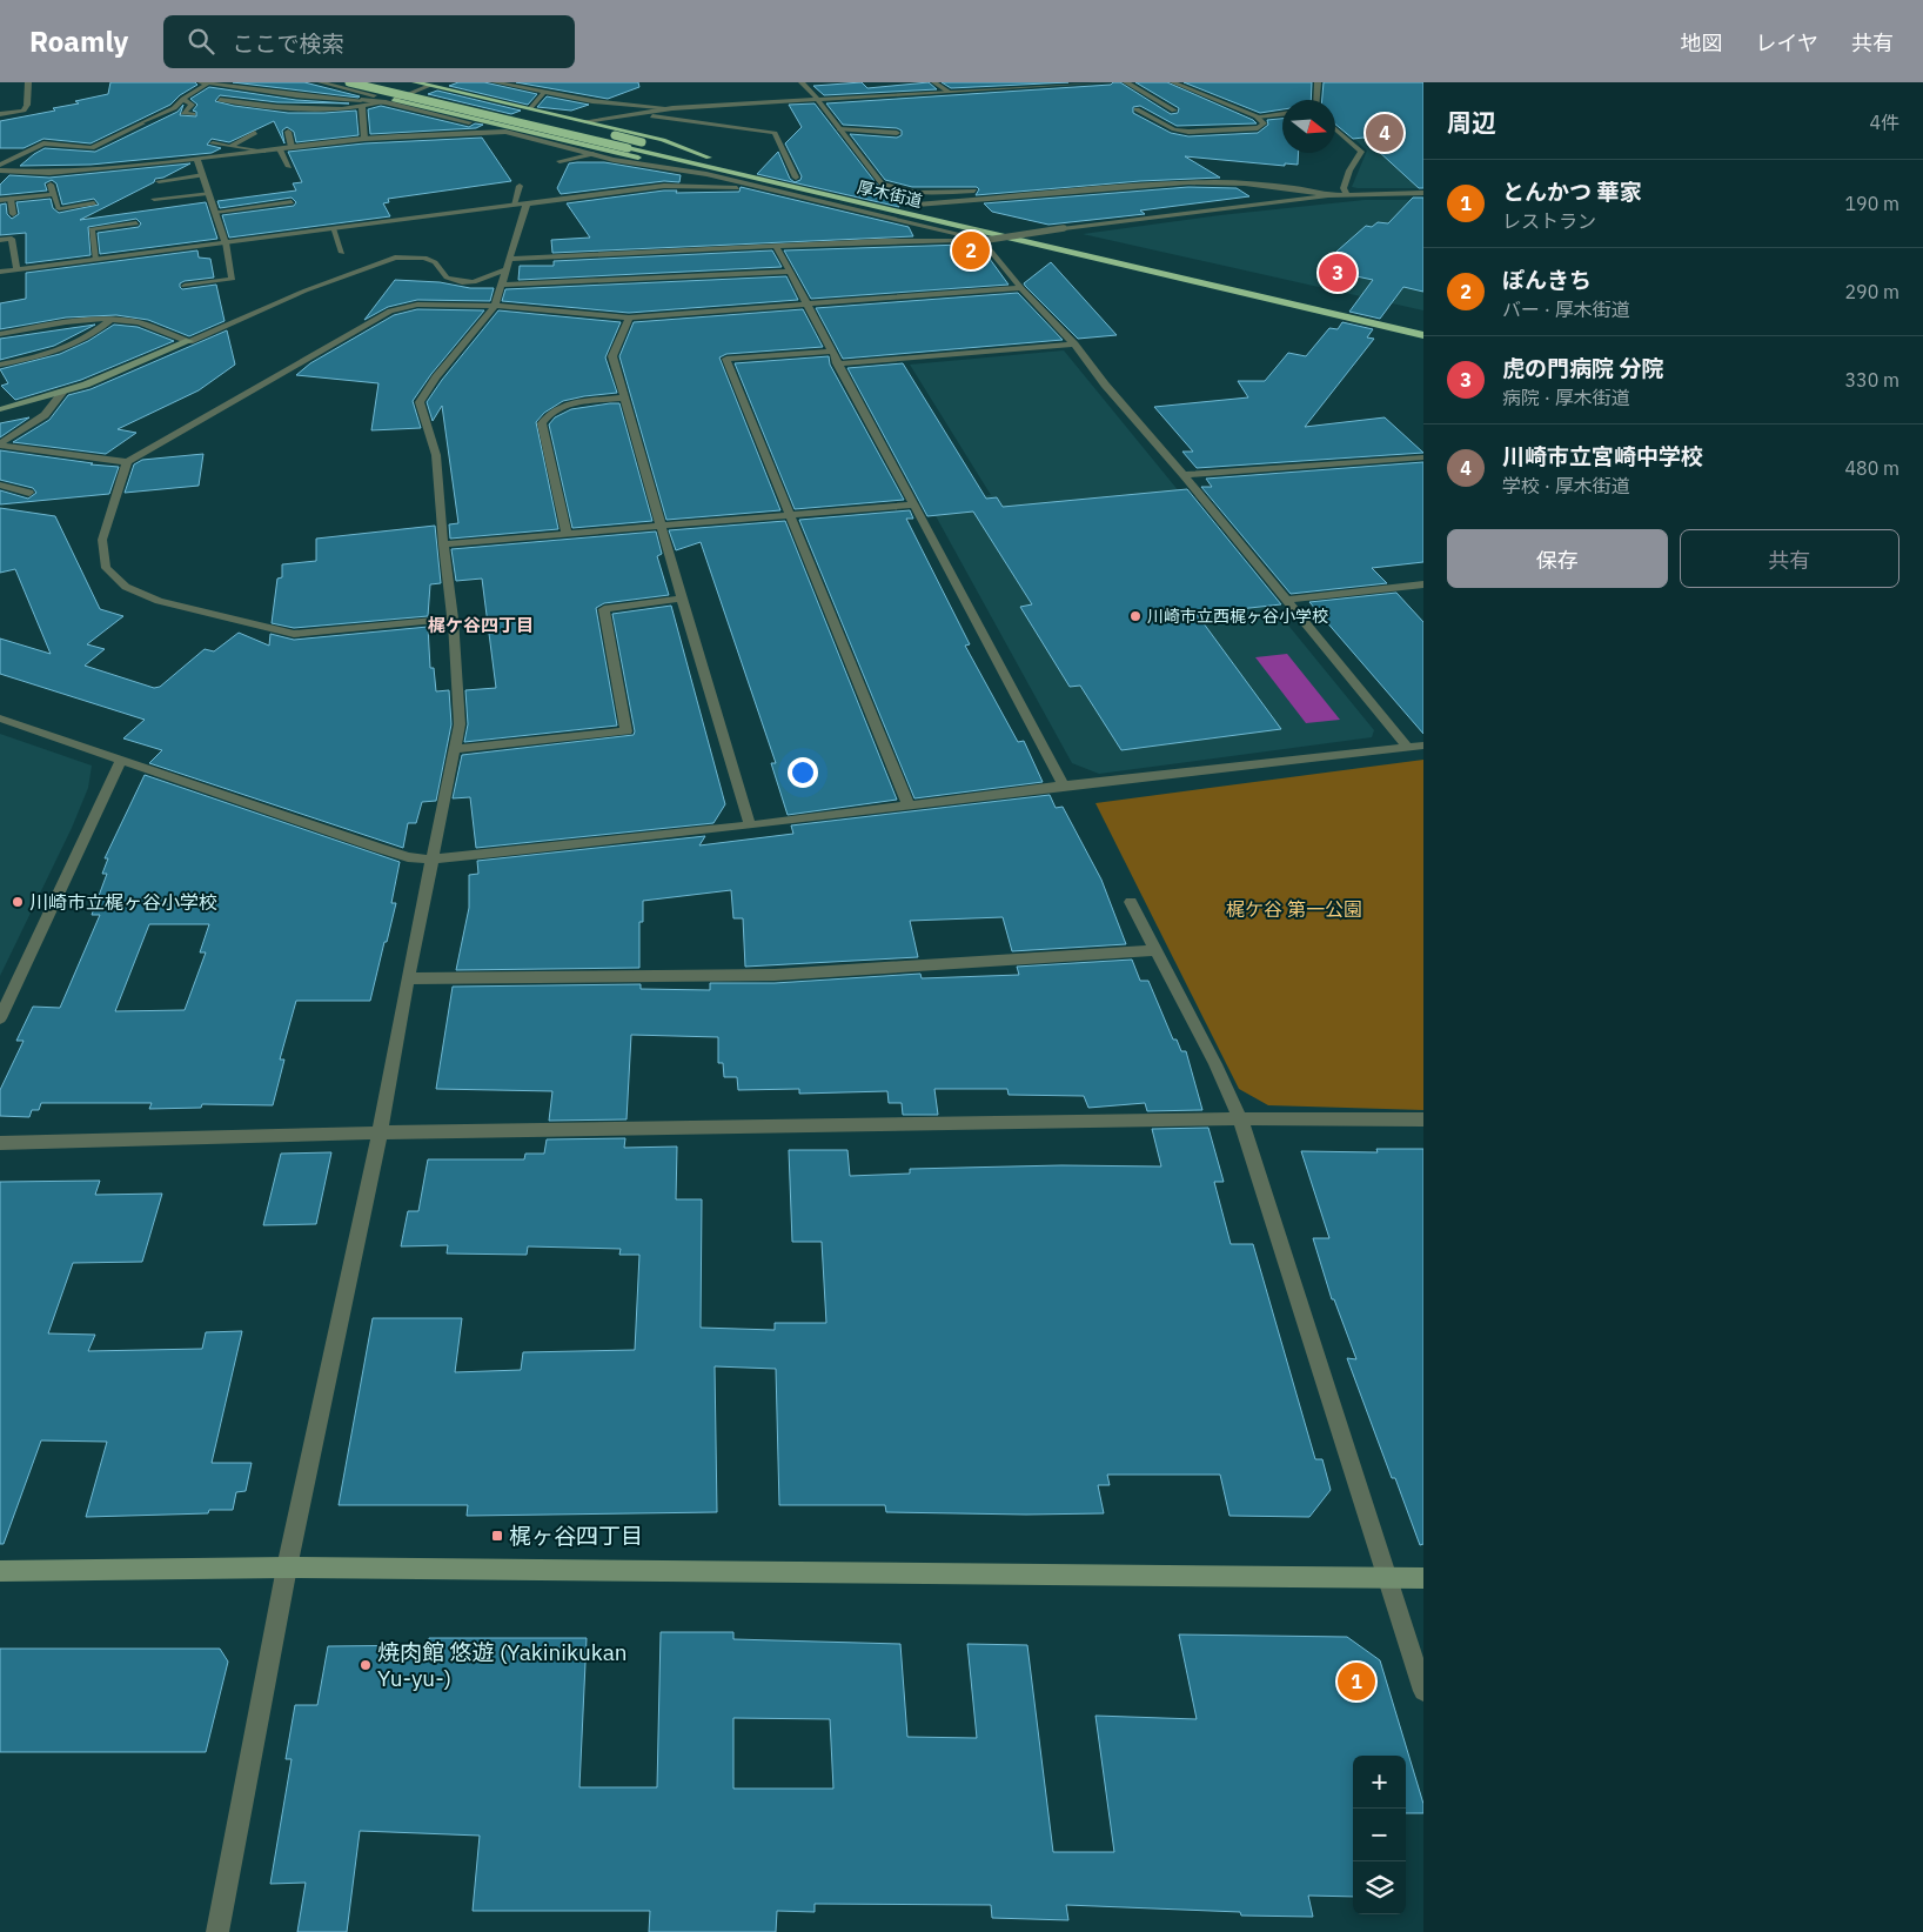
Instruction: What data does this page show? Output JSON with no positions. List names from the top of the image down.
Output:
{
  "streets": {
    "highway": ["厚木街道"]
  },
  "districts": ["梶ケ谷四丁目"],
  "parks": ["梶ケ谷 第一公園"],
  "places": {
    "other": ["川崎市立西梶ヶ谷小学校", "川崎市立梶ヶ谷小学校", "焼肉館 悠遊 (Yakinikukan Yu-yu-)"],
    "transit": ["梶ヶ谷四丁目"]
  },
  "north": "right",
  "page": {
    "header": "Roamly",
    "search": "ここで検索",
    "nav": ["地図", "レイヤ", "共有"],
    "heading": ["周辺", "4件"],
    "pins": [
      "4",
      "2",
      "3",
      "1"
    ],
    "list": [
      {
        "mark": "1",
        "name": "とんかつ 華家",
        "note": "レストラン",
        "value": "190 m"
      },
      {
        "mark": "2",
        "name": "ぽんきち",
        "note": "バー · 厚木街道",
        "value": "290 m"
      },
      {
        "mark": "3",
        "name": "虎の門病院 分院",
        "note": "病院 · 厚木街道",
        "value": "330 m"
      },
      {
        "mark": "4",
        "name": "川崎市立宮崎中学校",
        "note": "学校 · 厚木街道",
        "value": "480 m"
      }
    ],
    "buttons": ["保存", "共有"],
    "map_buttons": ["+", "−"]
  }
}
